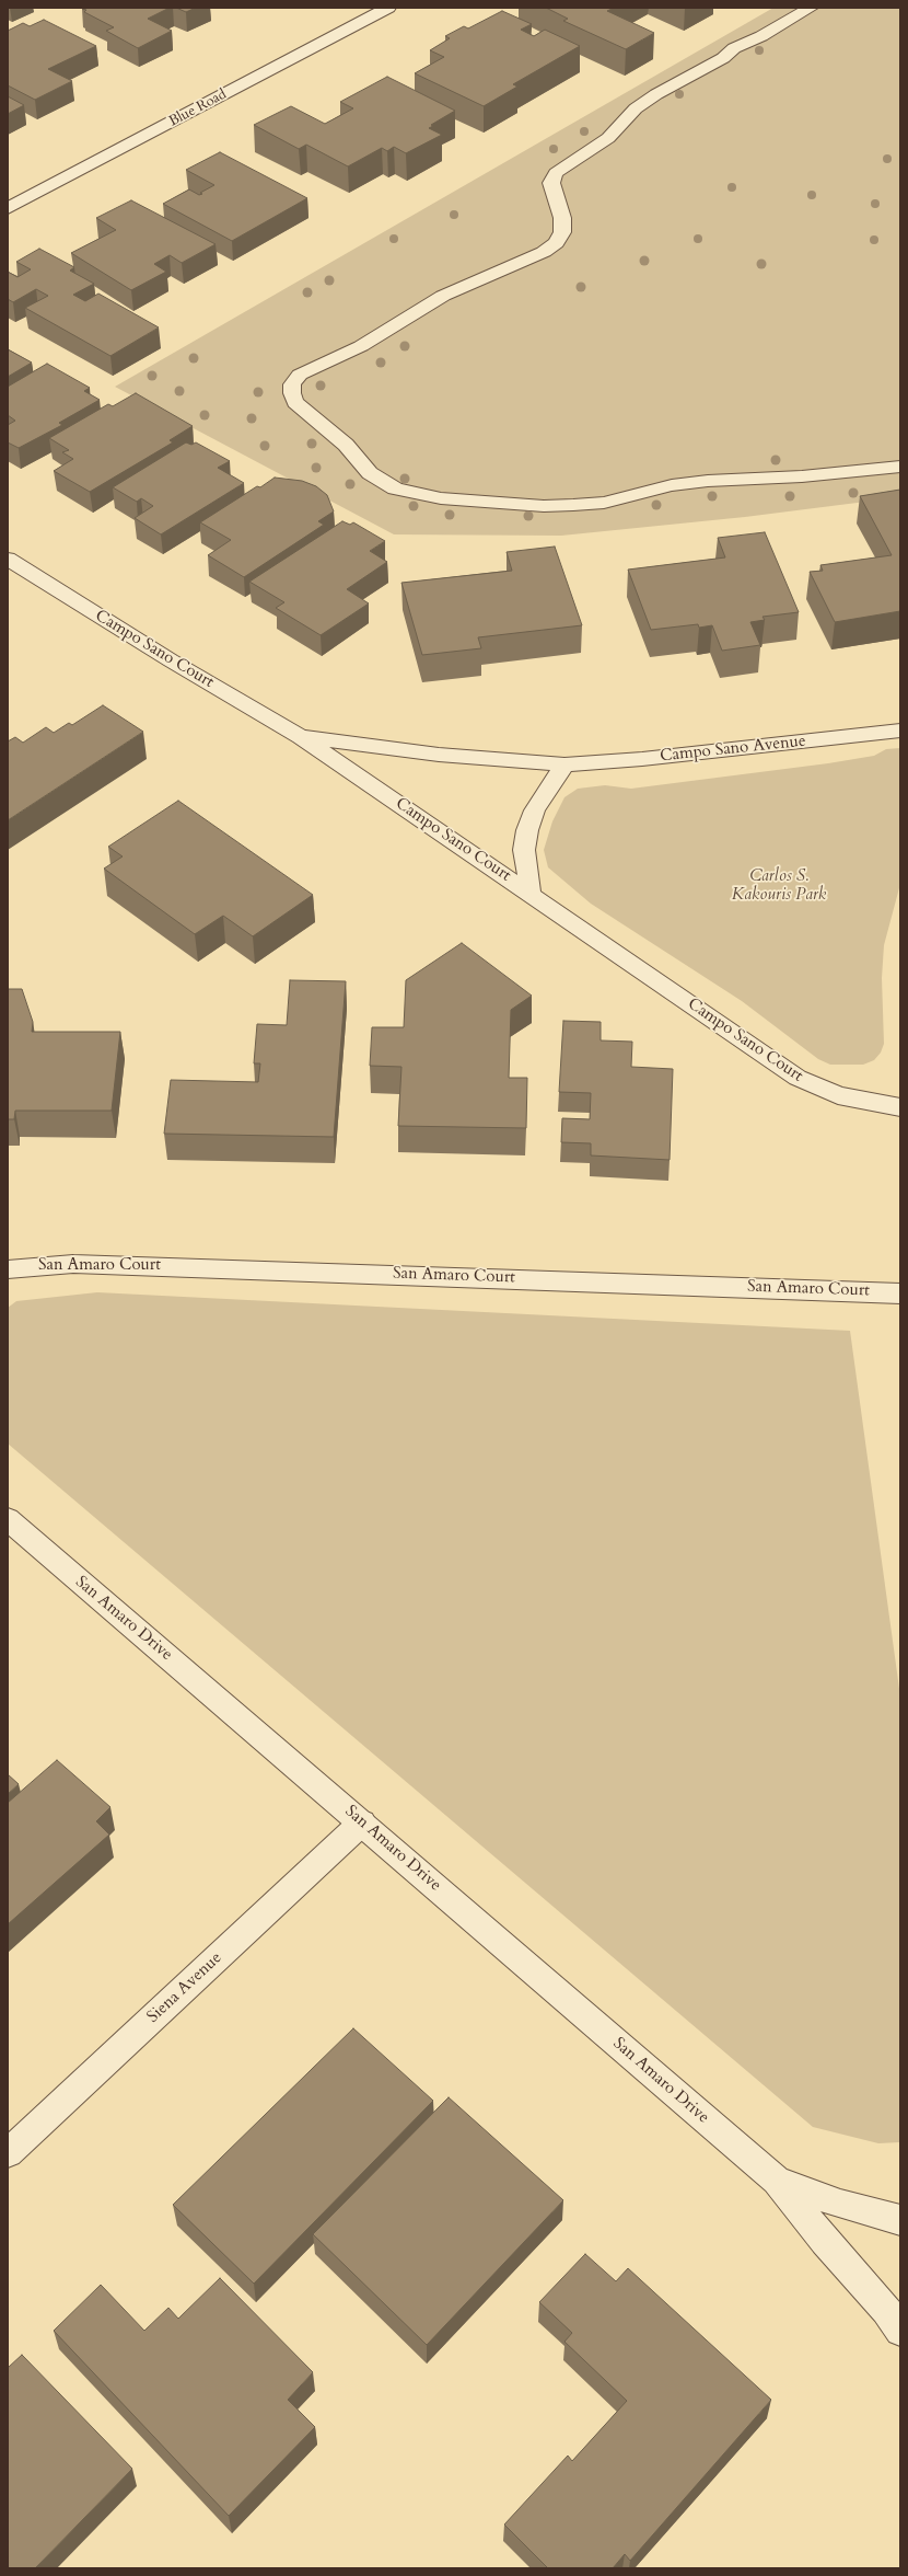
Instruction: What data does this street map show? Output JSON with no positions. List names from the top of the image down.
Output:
{
  "streets": {
    "street": [
      "Blue Road",
      "Campo Sano Court",
      "Campo Sano Avenue",
      "San Amaro Court",
      "San Amaro Drive",
      "Siena Avenue"
    ]
  },
  "crossings": [
    ["Campo Sano Court", "Campo Sano Avenue"],
    ["San Amaro Drive", "Siena Avenue"]
  ],
  "parks": ["Carlos S. Kakouris Park"]
}
